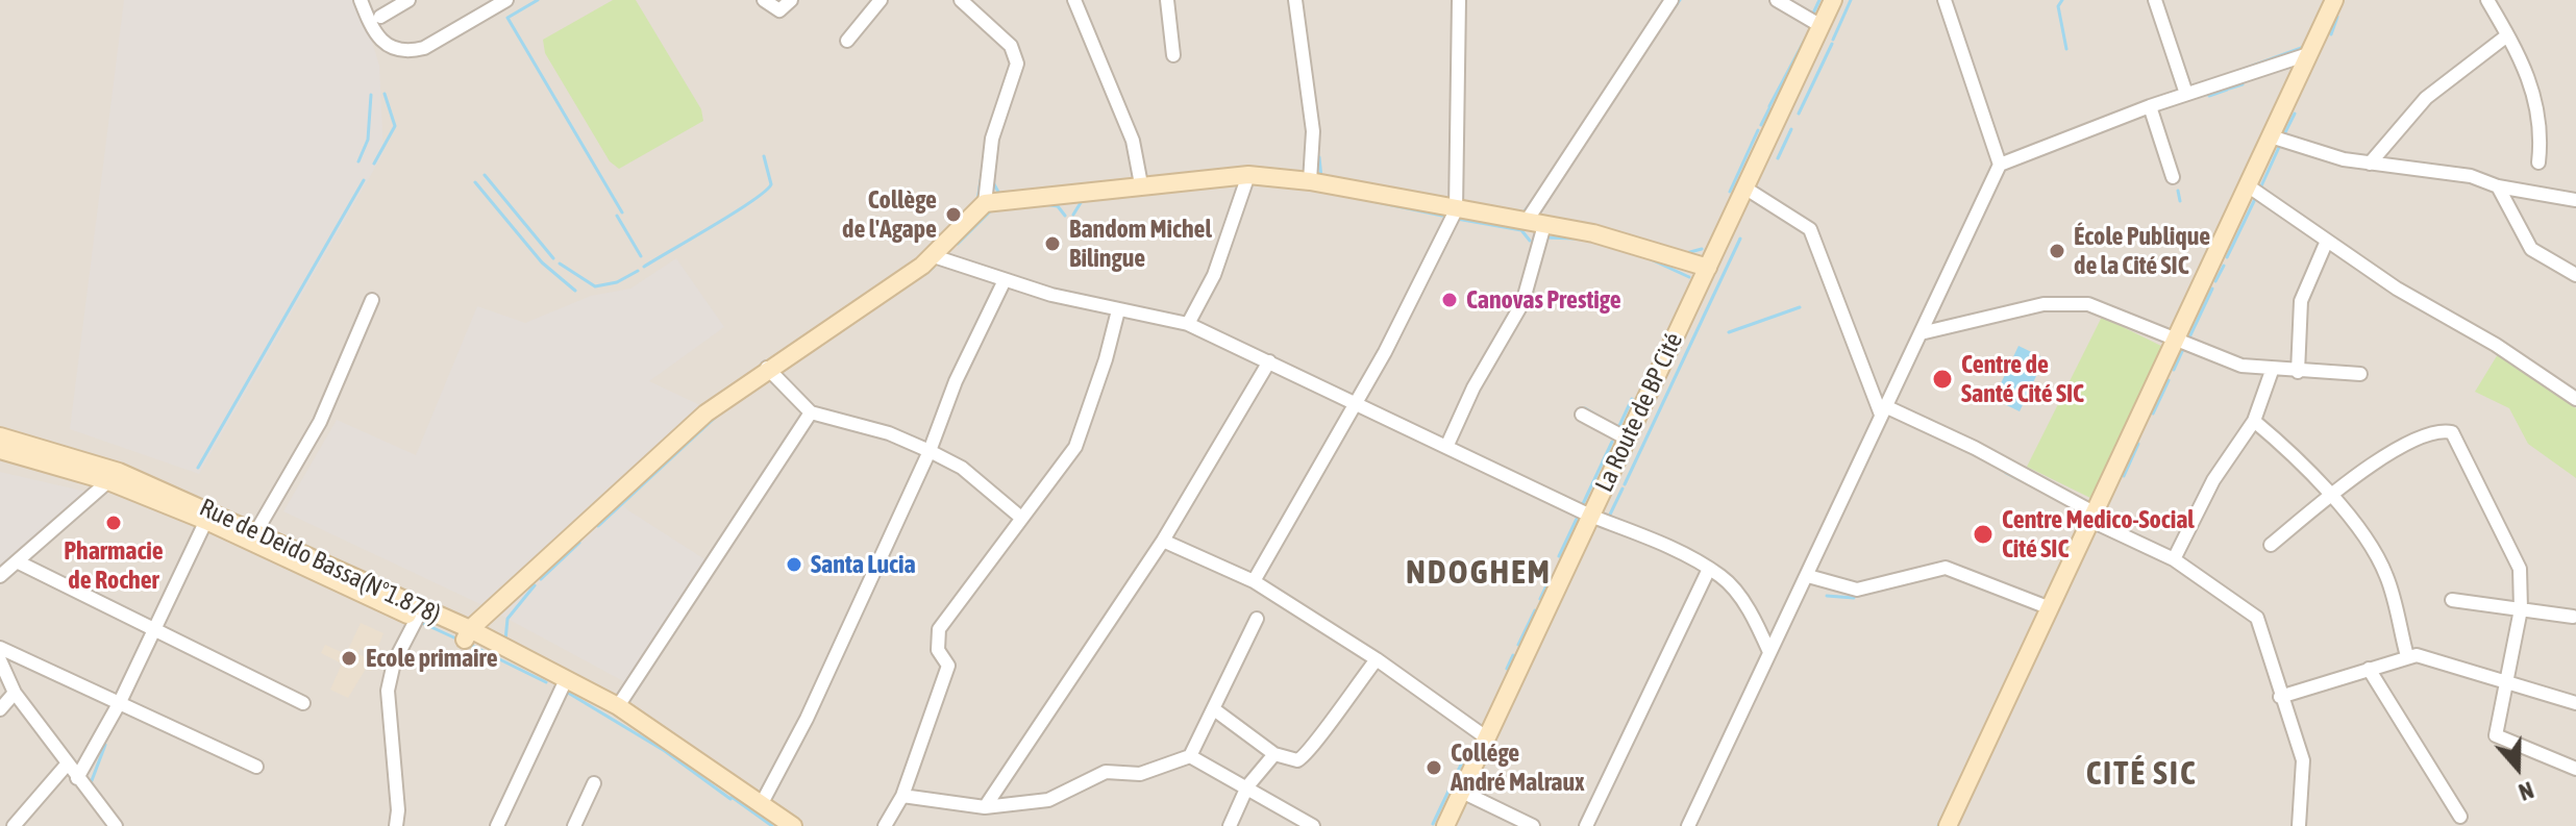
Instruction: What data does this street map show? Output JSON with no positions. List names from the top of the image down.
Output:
{
  "streets": {
    "street": ["La Route de BP Cité", "Rue de Deido Bassa(N°1.878)"]
  },
  "districts": ["NDOGHEM", "CITÉ SIC"],
  "places": [
    "Collège de l'Agape",
    "Bandom Michel Bilingue",
    "École Publique de la Cité SIC",
    "Canovas Prestige",
    "Centre de Santé Cité SIC",
    "Pharmacie de Rocher",
    "Centre Medico-Social Cité SIC",
    "Santa Lucia",
    "Ecole primaire",
    "Collége André Malraux"
  ],
  "north": "bottom"
}
